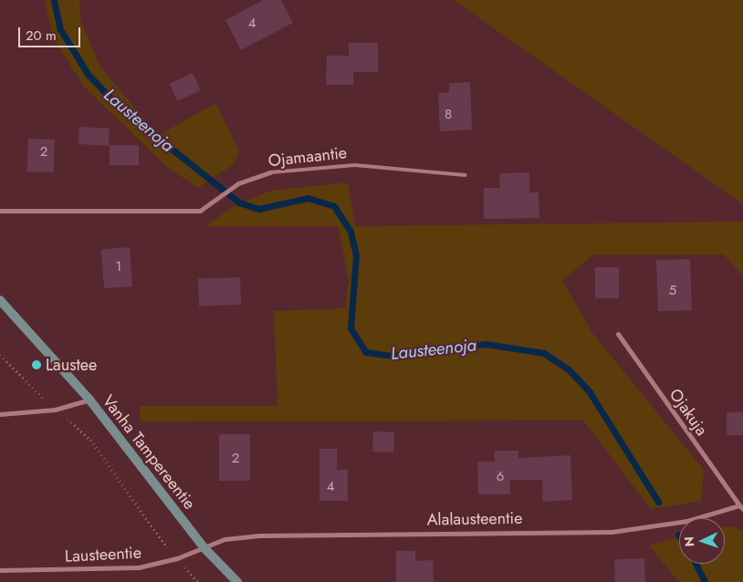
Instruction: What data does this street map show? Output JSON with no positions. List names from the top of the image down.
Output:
{
  "streets": {
    "main road": ["Vanha Tampereentie"],
    "street": [
      "Ojamaantie",
      "Ojakuja",
      "Alalausteentie",
      "Lausteentie"
    ]
  },
  "crossings": [
    ["Ojakuja", "Alalausteentie"],
    ["Vanha Tampereentie", "Alalausteentie"],
    ["Vanha Tampereentie", "Lausteentie"],
    ["Alalausteentie", "Lausteentie"]
  ],
  "water": ["Lausteenoja"],
  "places": ["Laustee"],
  "house_numbers": [
    "4",
    "8",
    "2",
    "1",
    "5",
    "2",
    "6",
    "4"
  ],
  "scale_bar": "20 m",
  "north": "left"
}
